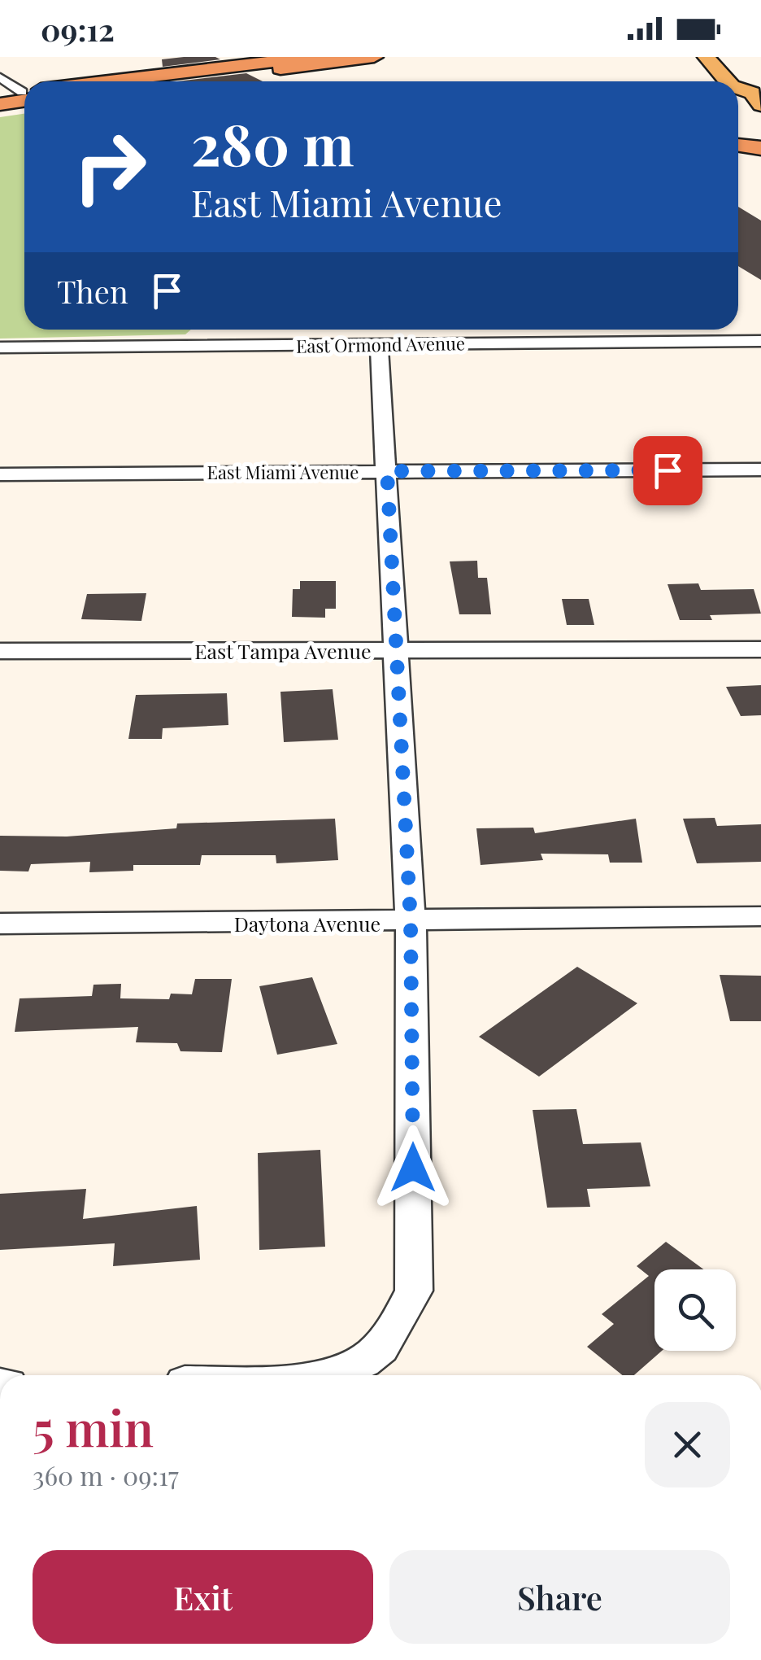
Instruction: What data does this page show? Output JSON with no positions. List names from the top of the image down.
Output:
{
  "streets": {
    "street": [
      "East Ormond Avenue",
      "East Miami Avenue",
      "East Tampa Avenue",
      "Daytona Avenue"
    ]
  },
  "page": {
    "status": "09:12",
    "turn": ["280 m", "East Miami Avenue"],
    "then": "Then",
    "heading": ["5 min", "360 m · 09:17"],
    "buttons": ["Exit", "Share"]
  }
}
